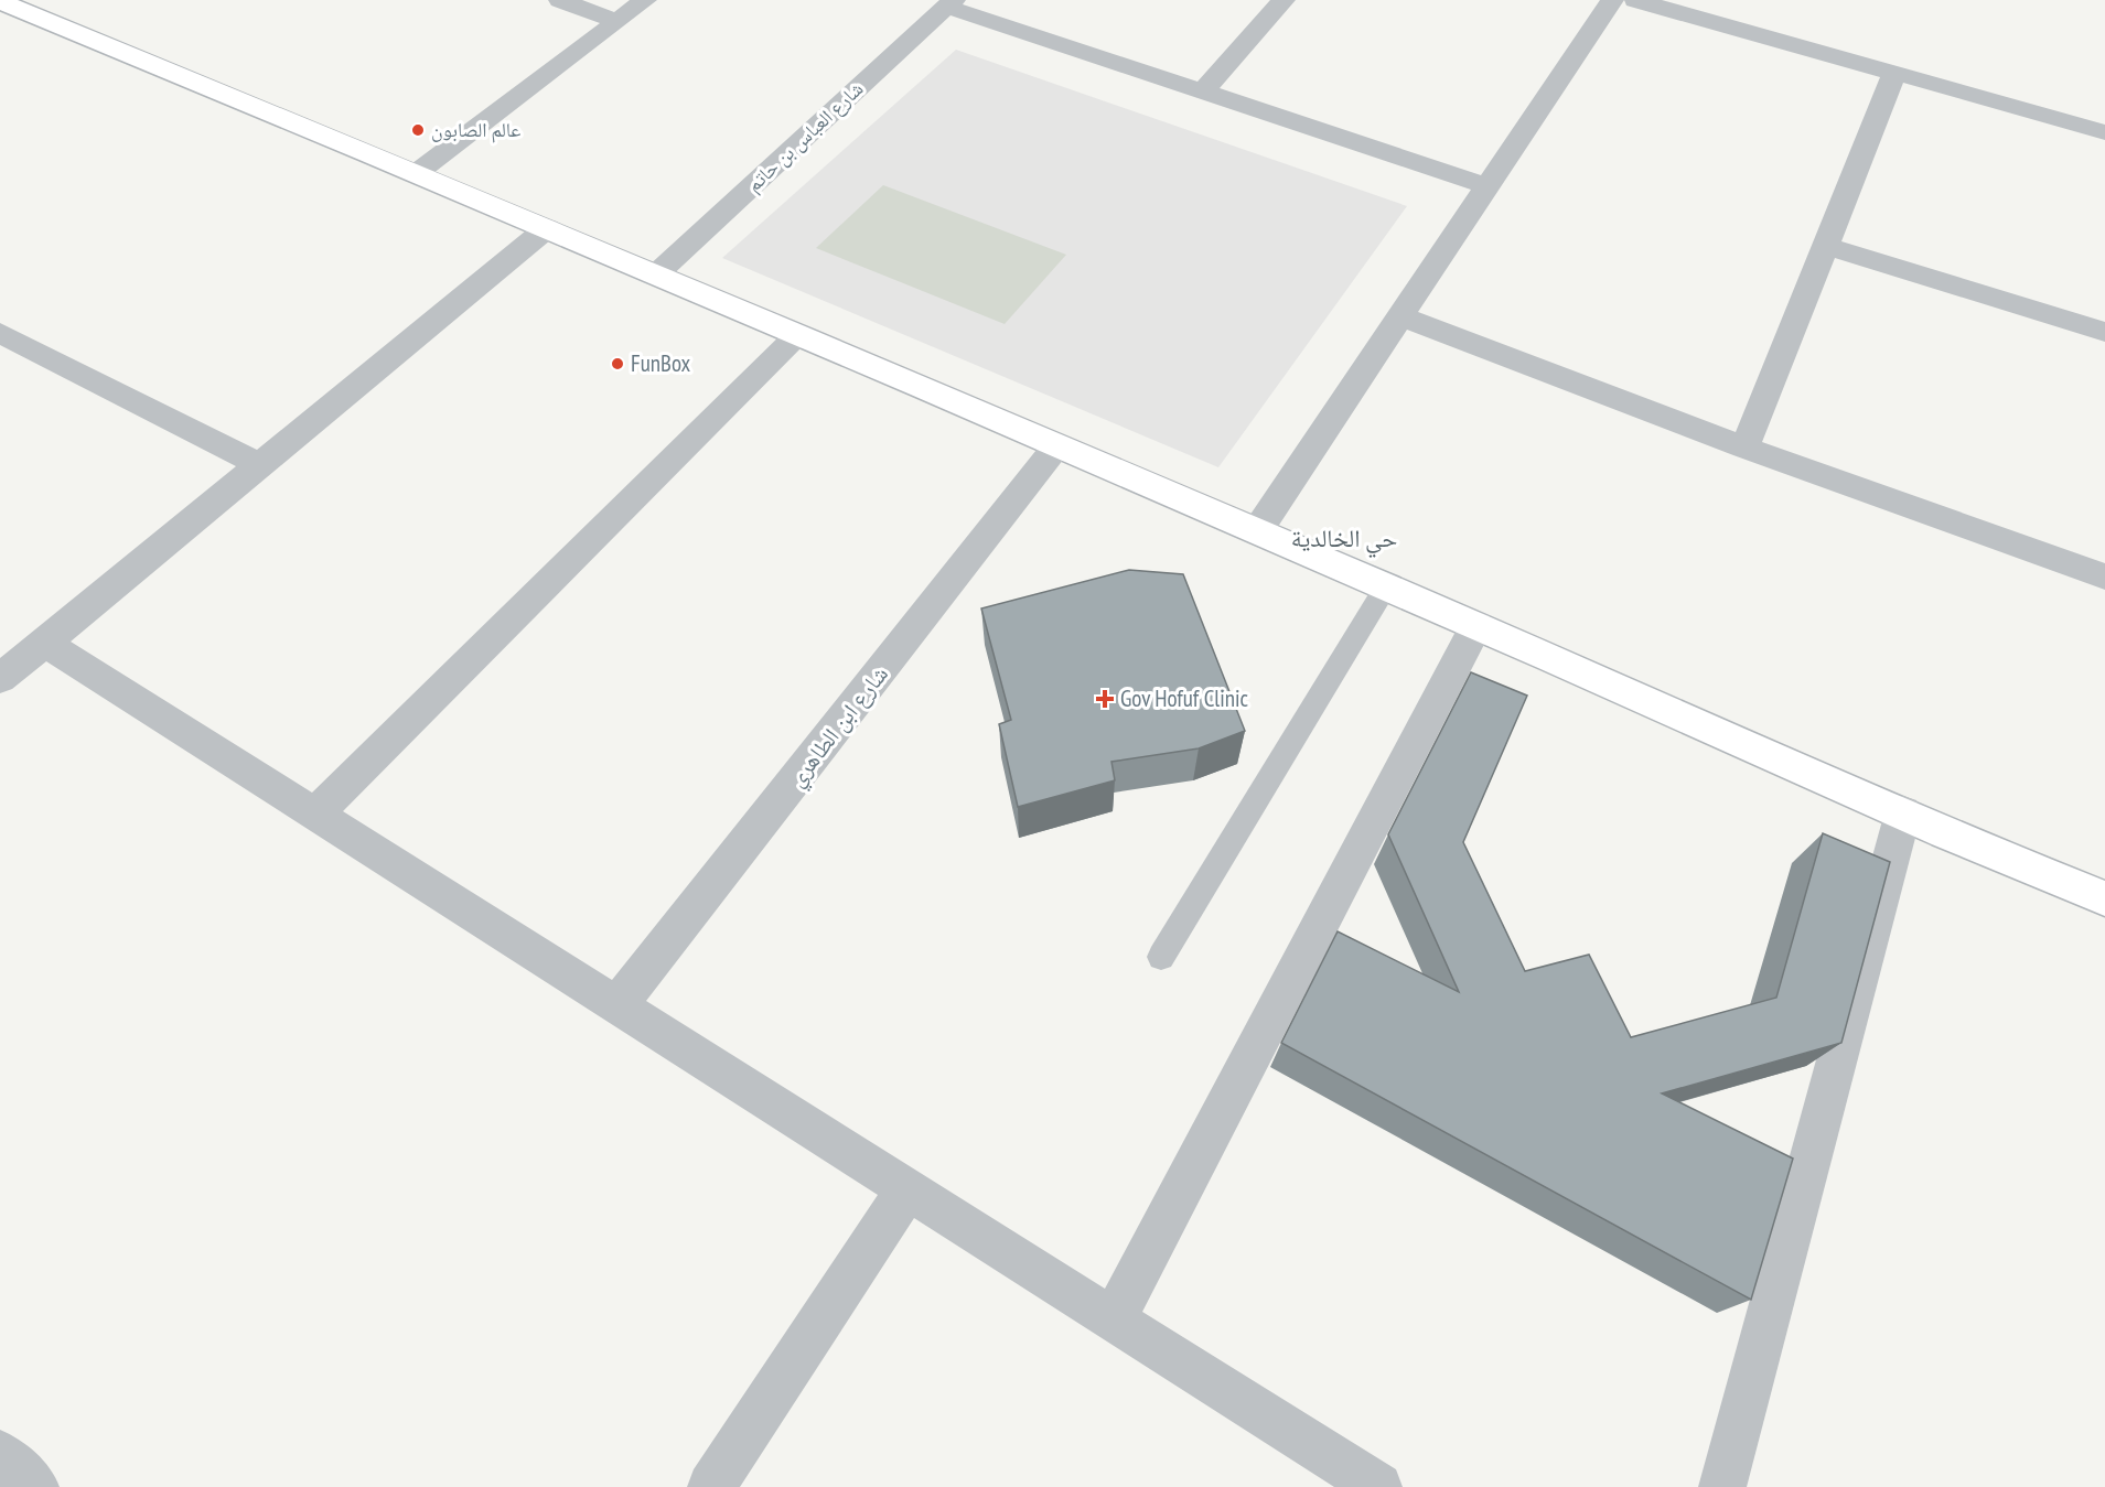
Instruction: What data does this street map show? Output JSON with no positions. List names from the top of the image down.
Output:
{
  "streets": {
    "street": ["شارع العباس بن حاتم", "شارع ابن الطاهري"]
  },
  "districts": ["حي الخالدية"],
  "places": {
    "other": ["عالم الصابون", "FunBox"],
    "health": ["Gov Hofuf Clinic"]
  }
}
